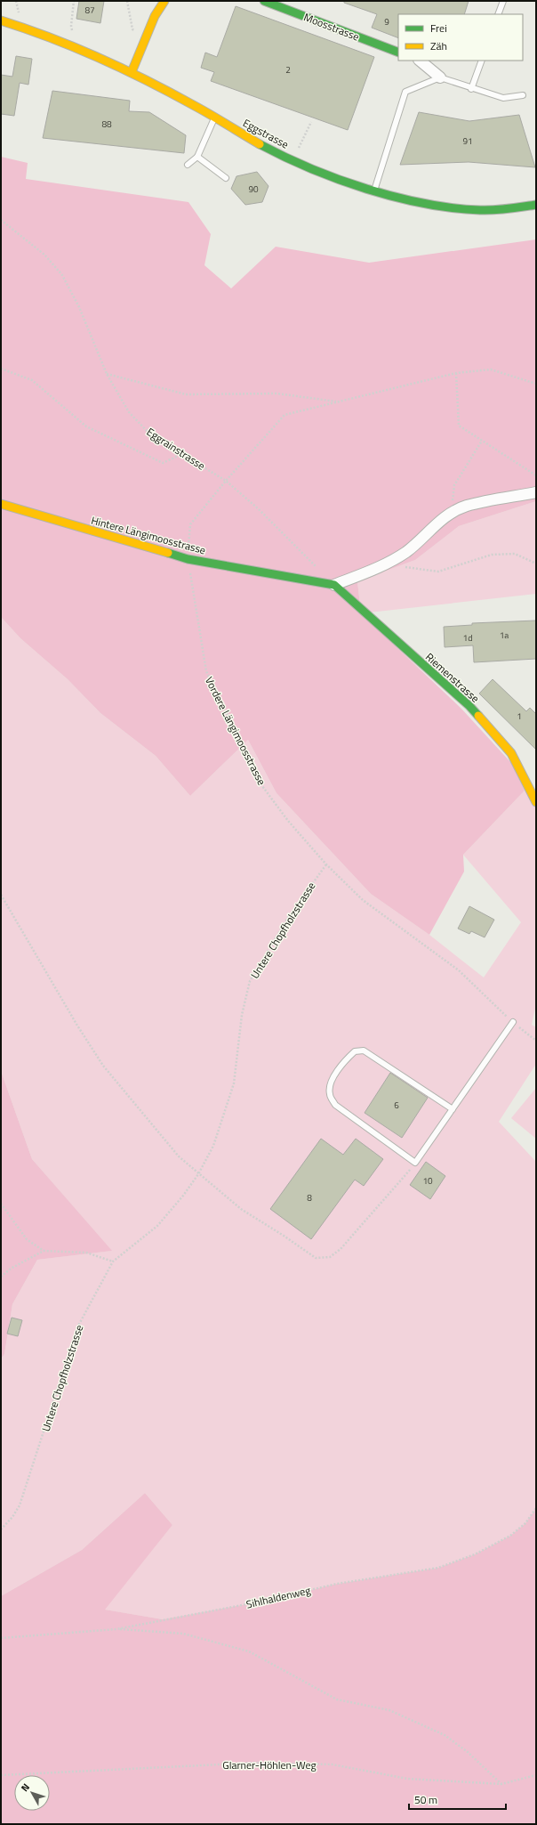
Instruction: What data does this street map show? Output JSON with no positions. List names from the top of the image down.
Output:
{
  "streets": {
    "street": [
      "Moosstrasse",
      "Eggstrasse",
      "Hintere Längimoosstrasse",
      "Riemenstrasse"
    ],
    "path": [
      "Eggrainstrasse",
      "Vordere Längimoosstrasse",
      "Untere Chopfholzstrasse",
      "Sihlhaldenweg",
      "Glarner-Höhlen-Weg"
    ]
  },
  "crossings": [
    ["Eggrainstrasse", "Vordere Längimoosstrasse"],
    ["Hintere Längimoosstrasse", "Riemenstrasse"],
    ["Hintere Längimoosstrasse", "Vordere Längimoosstrasse"],
    ["Vordere Längimoosstrasse", "Untere Chopfholzstrasse"]
  ],
  "house_numbers": [
    "87",
    "9",
    "2",
    "88",
    "91",
    "90",
    "1a",
    "1d",
    "1",
    "6",
    "10",
    "8"
  ],
  "legend": ["Frei", "Zäh"],
  "scale_bar": "50 m",
  "north": "top left"
}
